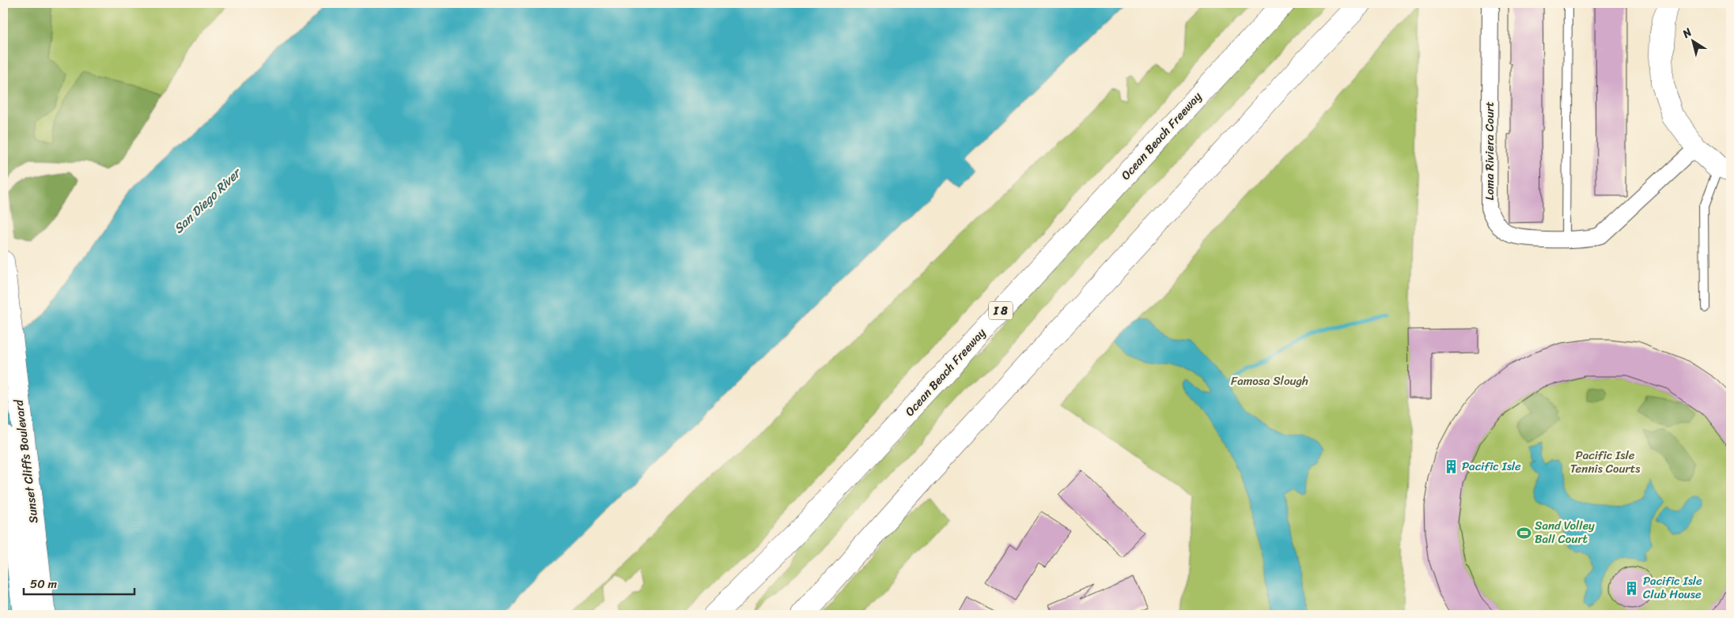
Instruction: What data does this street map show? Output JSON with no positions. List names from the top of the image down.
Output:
{
  "streets": {
    "main road": ["Ocean Beach Freeway", "I 8", "Sunset Cliffs Boulevard"],
    "street": ["Loma Riviera Court"]
  },
  "water": ["San Diego River"],
  "parks": ["Famosa Slough", "Pacific Isle Tennis Courts"],
  "places": {
    "building": ["Pacific Isle", "Pacific Isle Club House"],
    "sports": ["Sand Volley Ball Court"]
  },
  "scale_bar": "50 m",
  "north": "top left"
}
